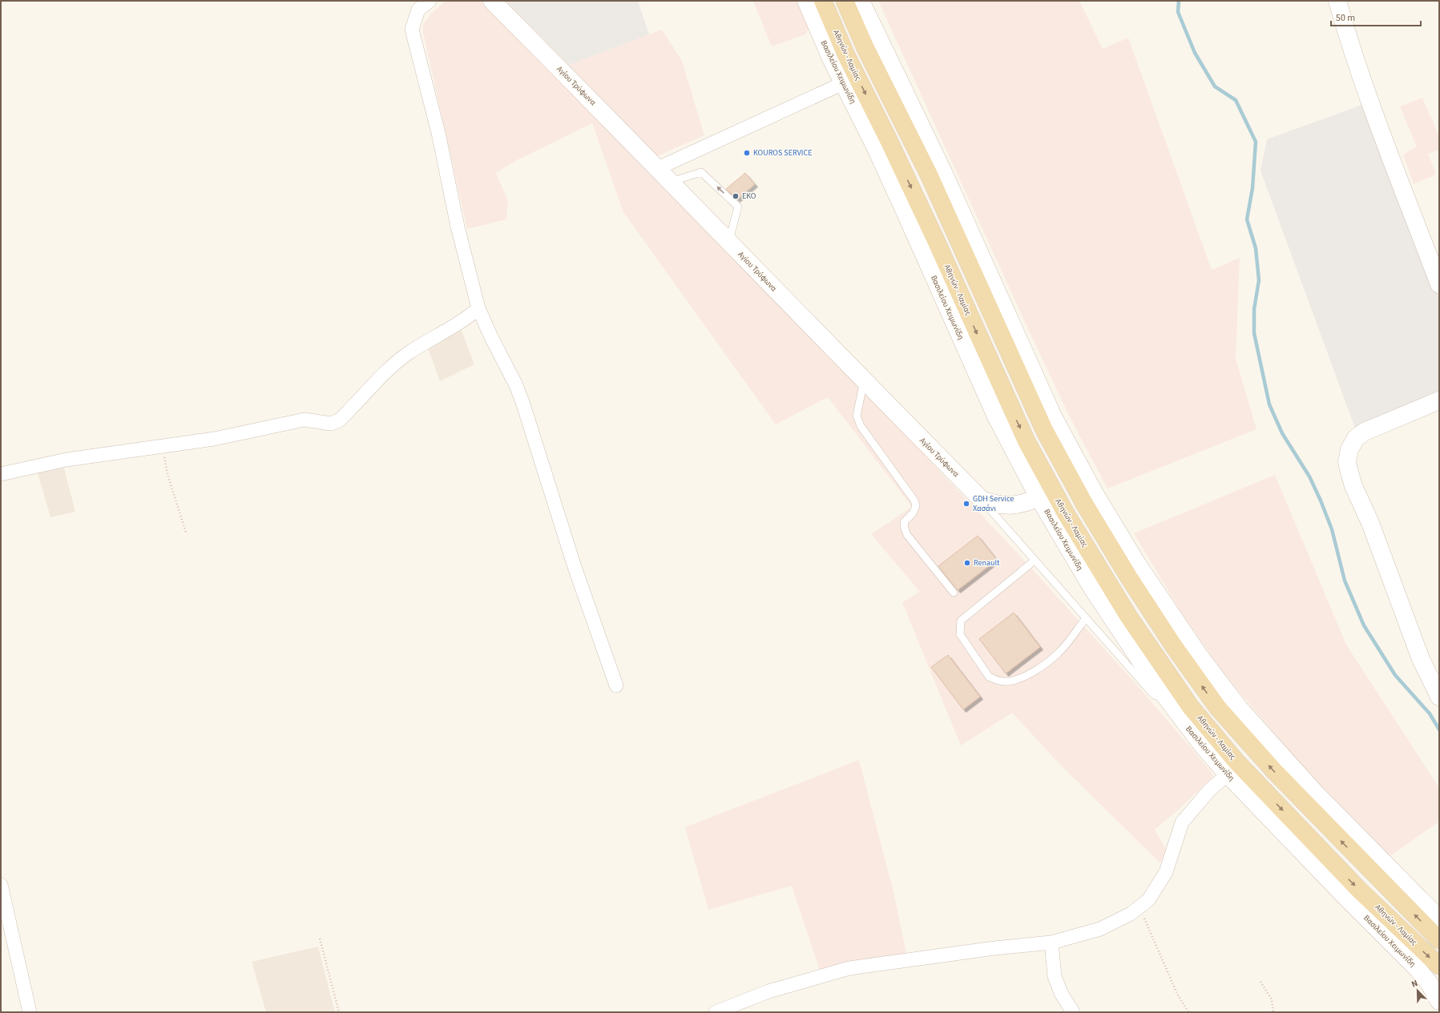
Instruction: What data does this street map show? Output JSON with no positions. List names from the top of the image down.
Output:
{
  "streets": {
    "main road": ["Αθηνών - Λαμίας"],
    "street": ["Βασιλείου Χειμωνίδη", "Αγίου Τρύφωνα"]
  },
  "crossings": [
    ["Βασιλείου Χειμωνίδη", "Αγίου Τρύφωνα"]
  ],
  "places": [
    "KOUROS SERVICE",
    "EKO",
    "GDH Service Χασάνι",
    "Renault"
  ],
  "scale_bar": "50 m",
  "north": "top left"
}
